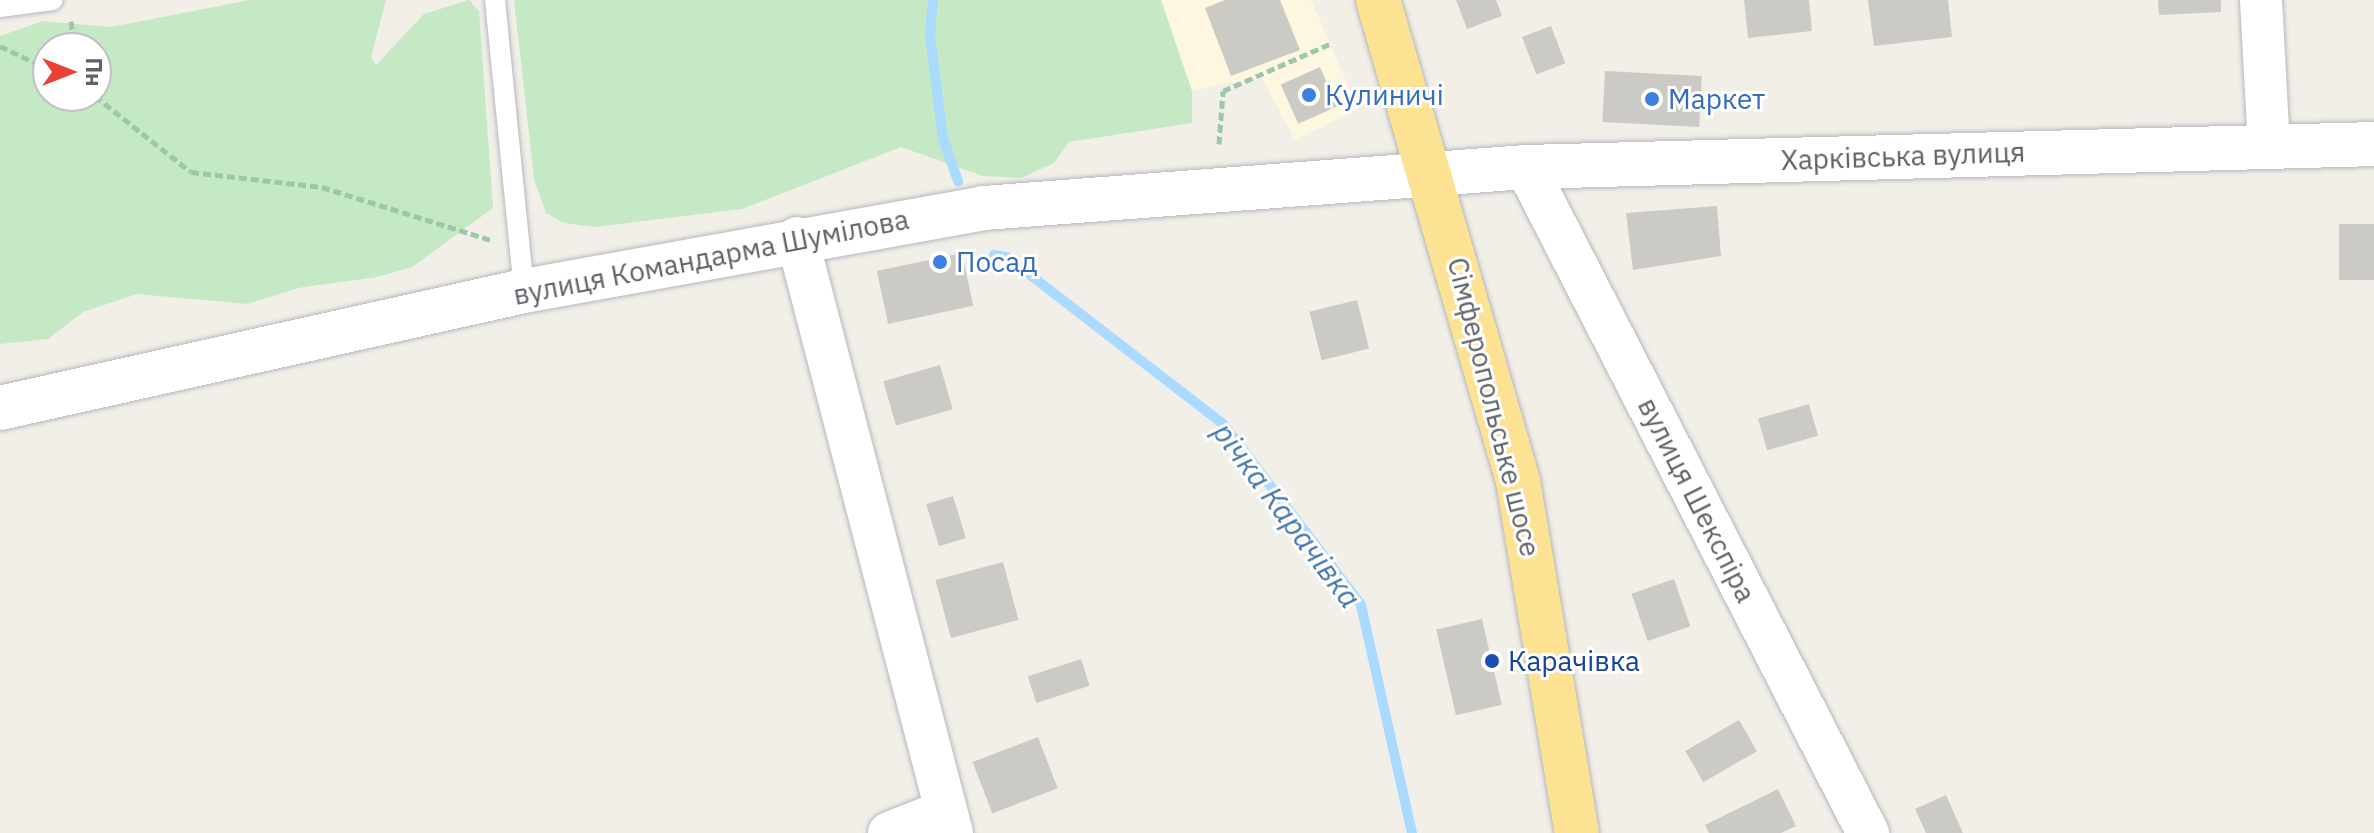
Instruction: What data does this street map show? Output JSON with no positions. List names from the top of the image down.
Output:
{
  "streets": {
    "highway": ["Сімферопольське шосе"],
    "street": ["Харківська вулиця", "вулиця Командарма Шумілова", "вулиця Шекспіра"]
  },
  "crossings": [
    ["Харківська вулиця", "вулиця Командарма Шумілова"],
    ["Харківська вулиця", "Сімферопольське шосе"],
    ["Харківська вулиця", "вулиця Шекспіра"],
    ["вулиця Командарма Шумілова", "Сімферопольське шосе"]
  ],
  "water": ["річка Карачівка"],
  "places": [
    "Кулиничі",
    "Маркет",
    "Посад",
    "Карачівка"
  ],
  "north": "right"
}
